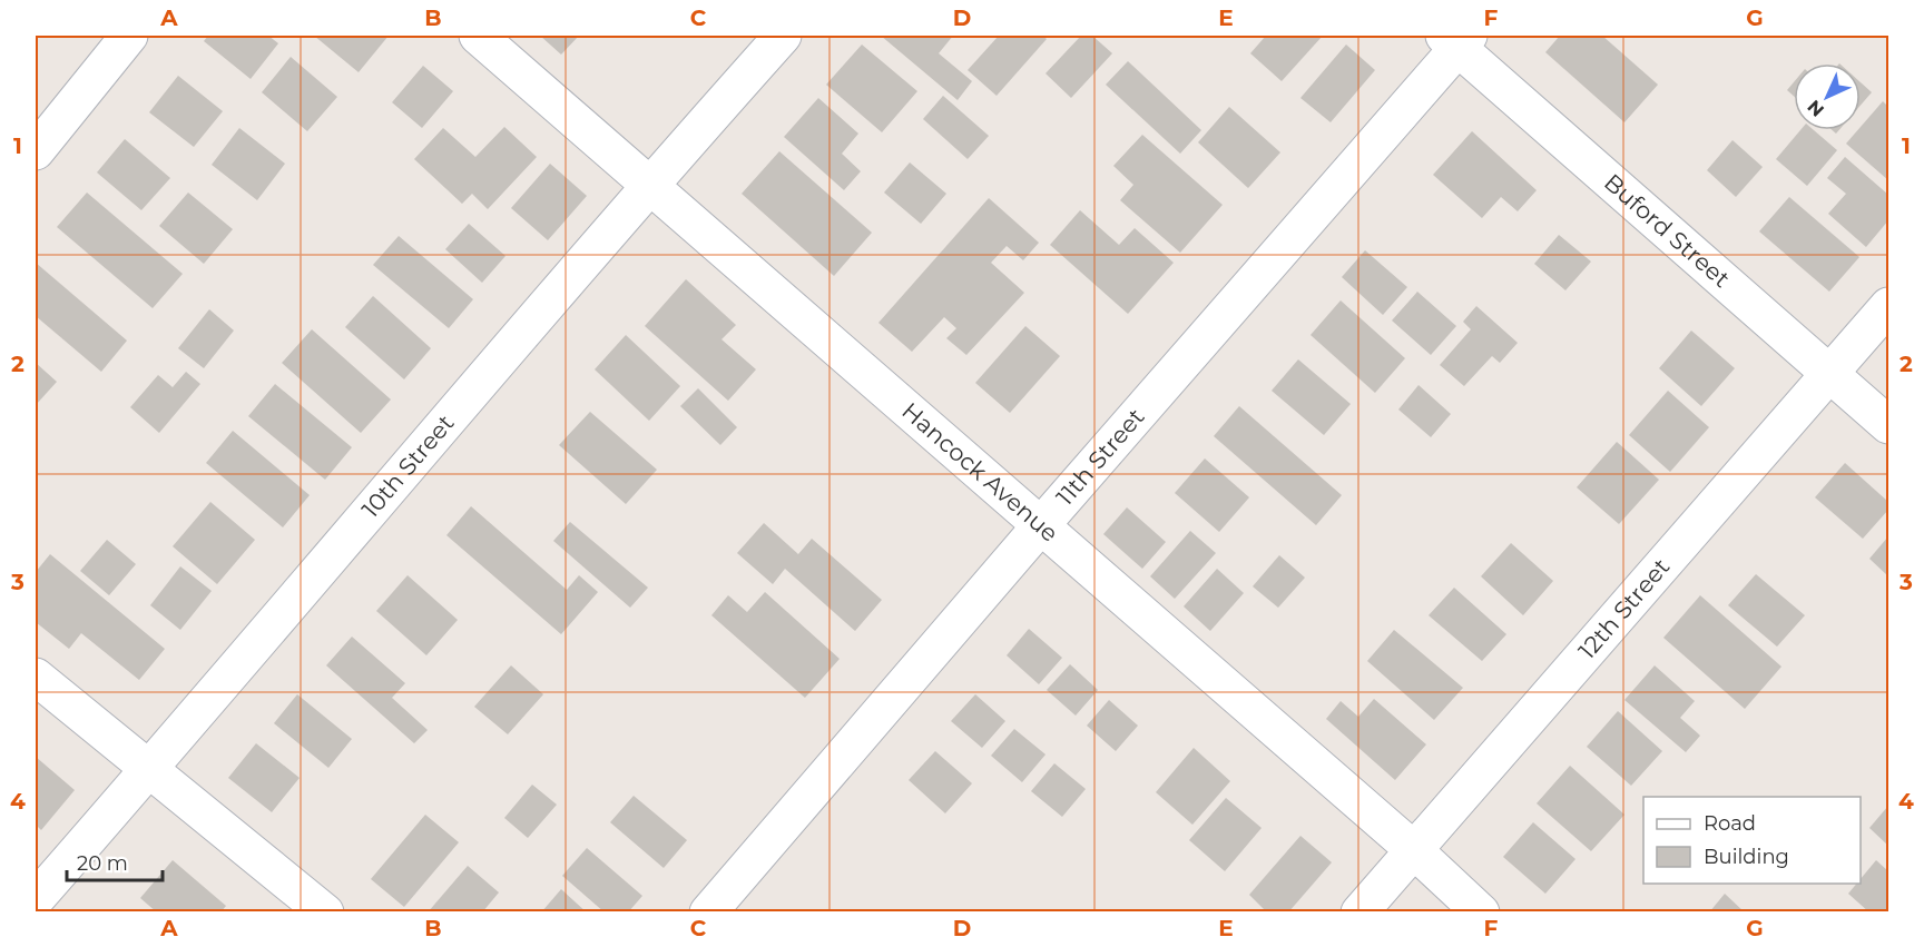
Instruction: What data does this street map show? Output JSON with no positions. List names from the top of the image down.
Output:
{
  "streets": {
    "street": [
      "Buford Street",
      "11th Street",
      "10th Street",
      "Hancock Avenue",
      "12th Street"
    ]
  },
  "crossings": [
    ["Buford Street", "11th Street"],
    ["Buford Street", "12th Street"],
    ["11th Street", "Hancock Avenue"],
    ["10th Street", "Hancock Avenue"],
    ["Hancock Avenue", "12th Street"]
  ],
  "legend": ["Road", "Building"],
  "scale_bar": "20 m",
  "north": "bottom left",
  "grid": {
    "columns": [
      "A",
      "B",
      "C",
      "D",
      "E",
      "F",
      "G"
    ],
    "rows": [
      "1",
      "2",
      "3",
      "4"
    ]
  }
}
